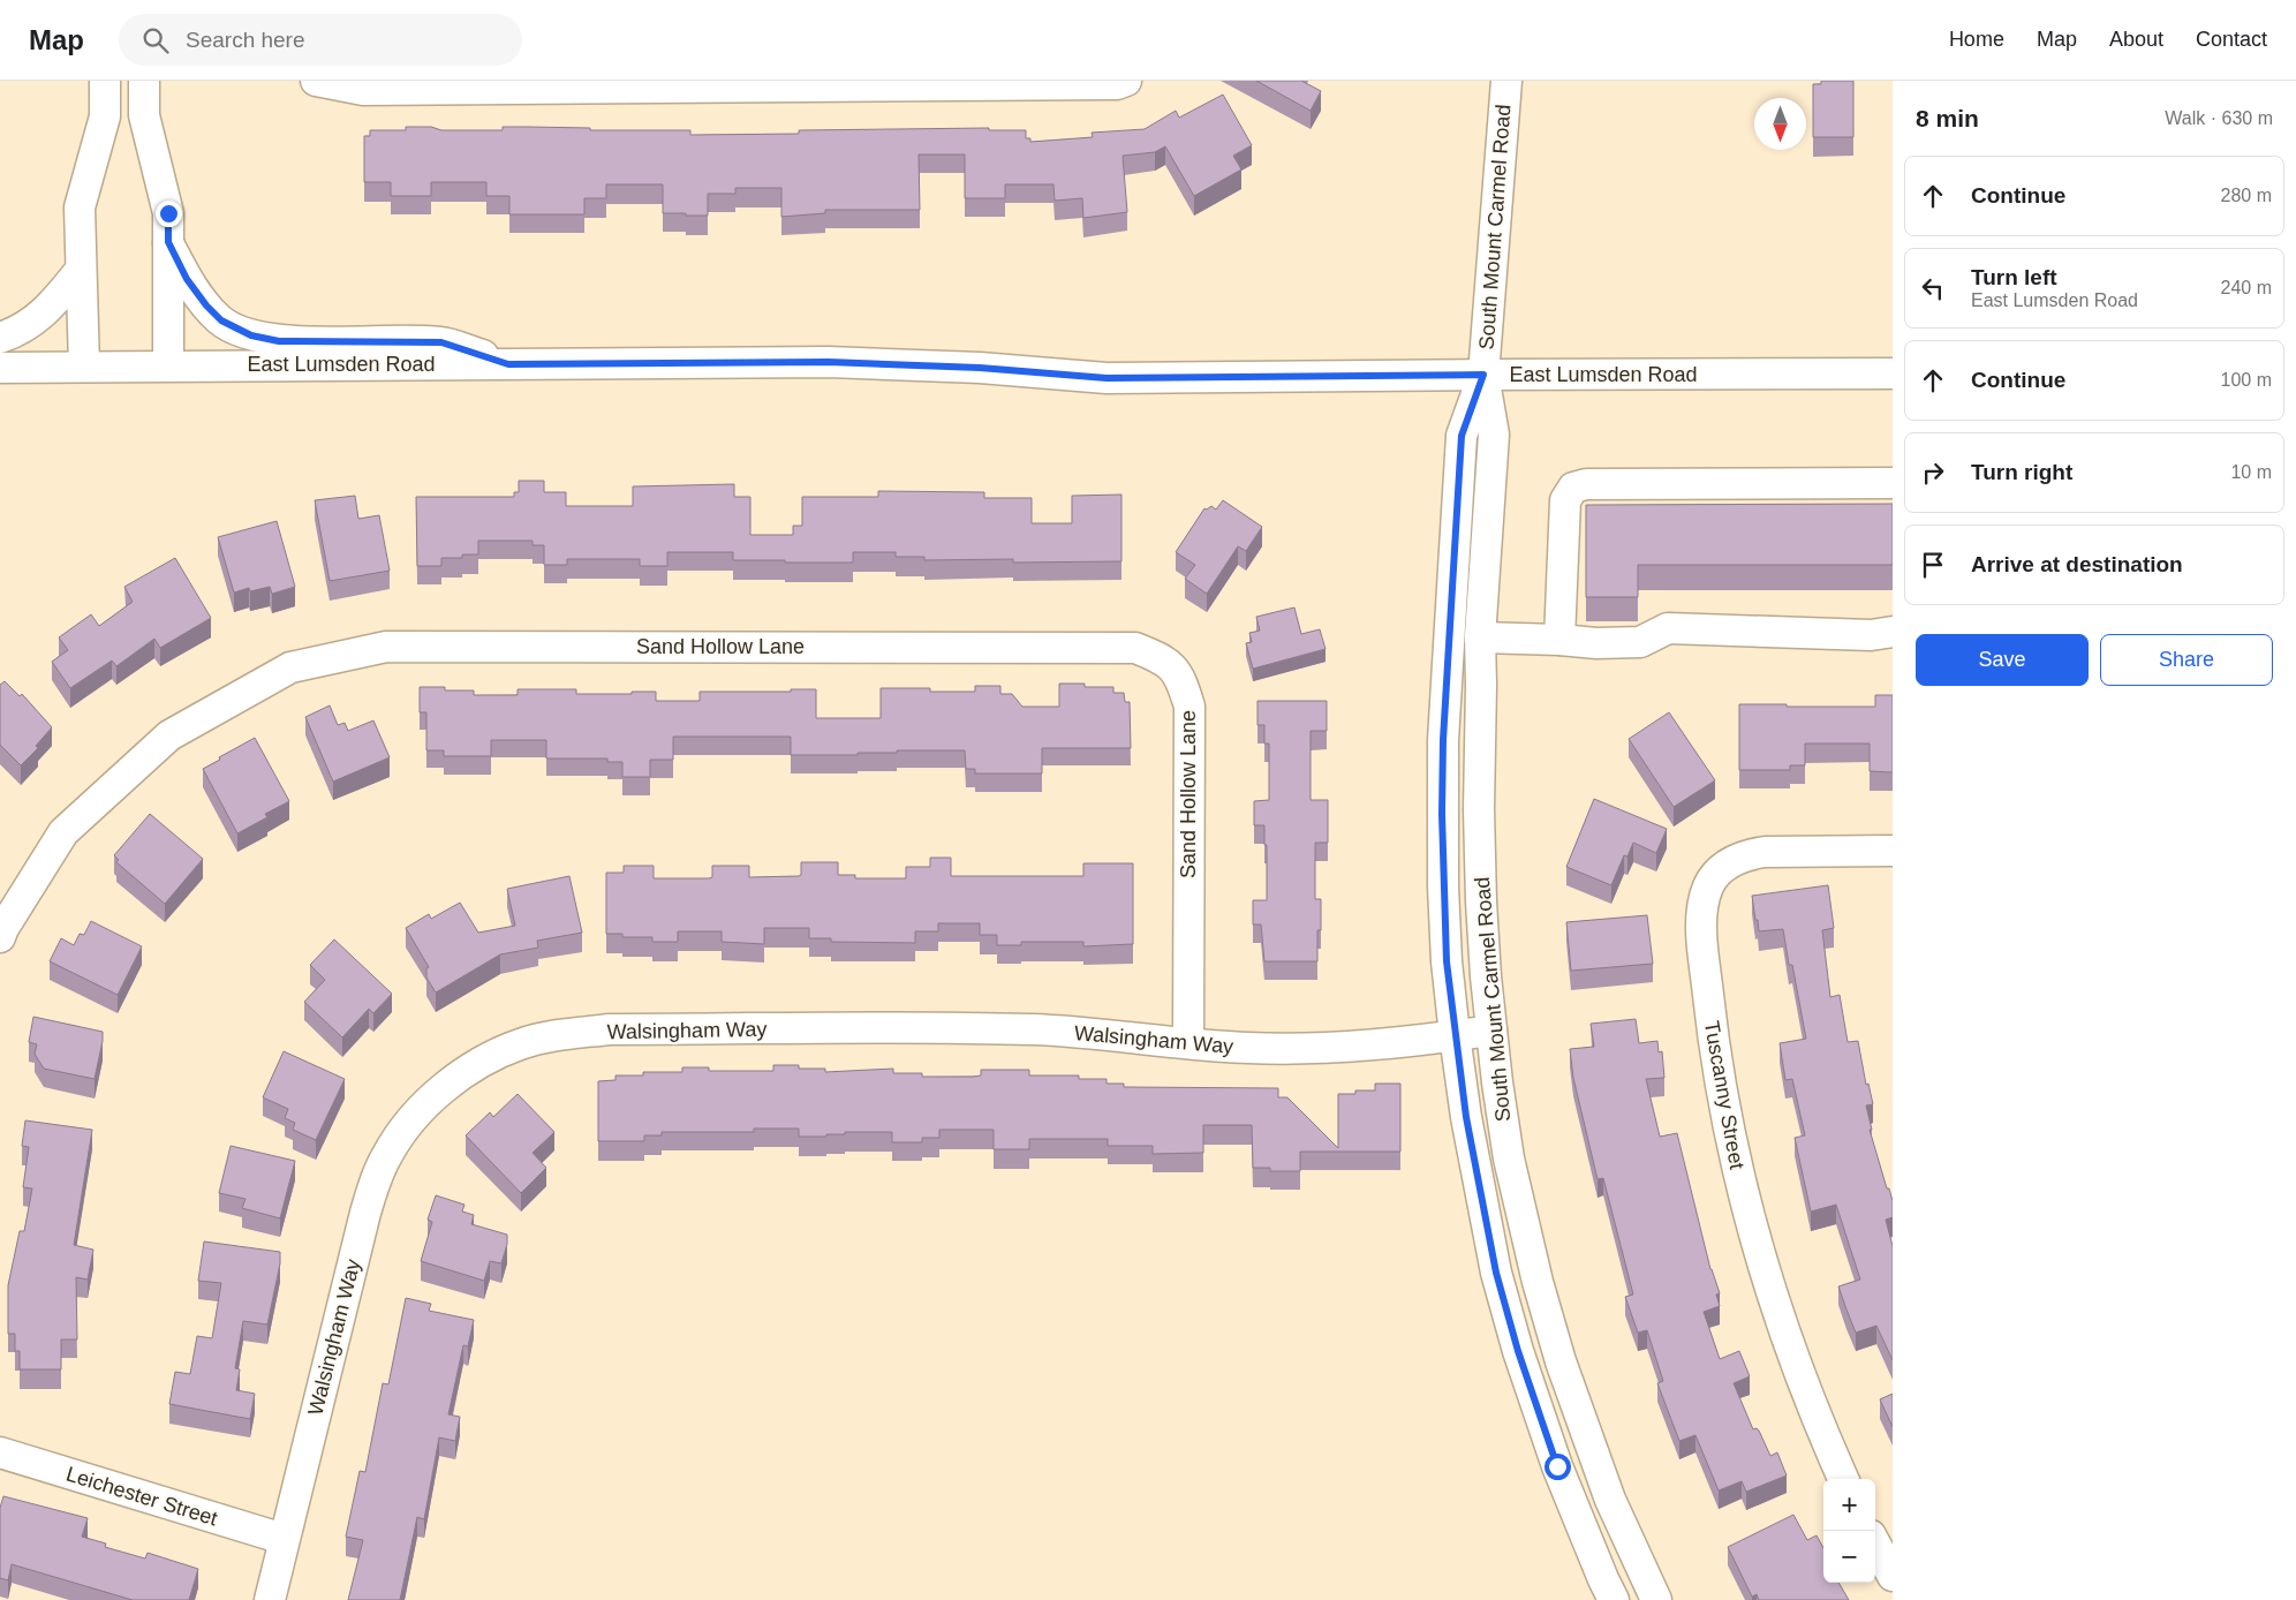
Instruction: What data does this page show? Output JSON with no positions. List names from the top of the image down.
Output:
{
  "streets": {
    "street": [
      "South Mount Carmel Road",
      "East Lumsden Road",
      "Sand Hollow Lane",
      "Walsingham Way",
      "Tuscanny Street",
      "Leichester Street"
    ]
  },
  "crossings": [
    ["South Mount Carmel Road", "East Lumsden Road"],
    ["South Mount Carmel Road", "Walsingham Way"],
    ["Sand Hollow Lane", "Walsingham Way"],
    ["Walsingham Way", "Leichester Street"]
  ],
  "north": "bottom",
  "page": {
    "header": "Map",
    "search": "Search here",
    "nav": [
      "Home",
      "Map",
      "About",
      "Contact"
    ],
    "heading": ["8 min", "Walk · 630 m"],
    "list": [
      ["Continue", "280 m"],
      ["Turn left", "East Lumsden Road", "240 m"],
      ["Continue", "100 m"],
      ["Turn right", "10 m"],
      "Arrive at destination"
    ],
    "buttons": ["Save", "Share"],
    "map_buttons": ["+", "−"]
  }
}
